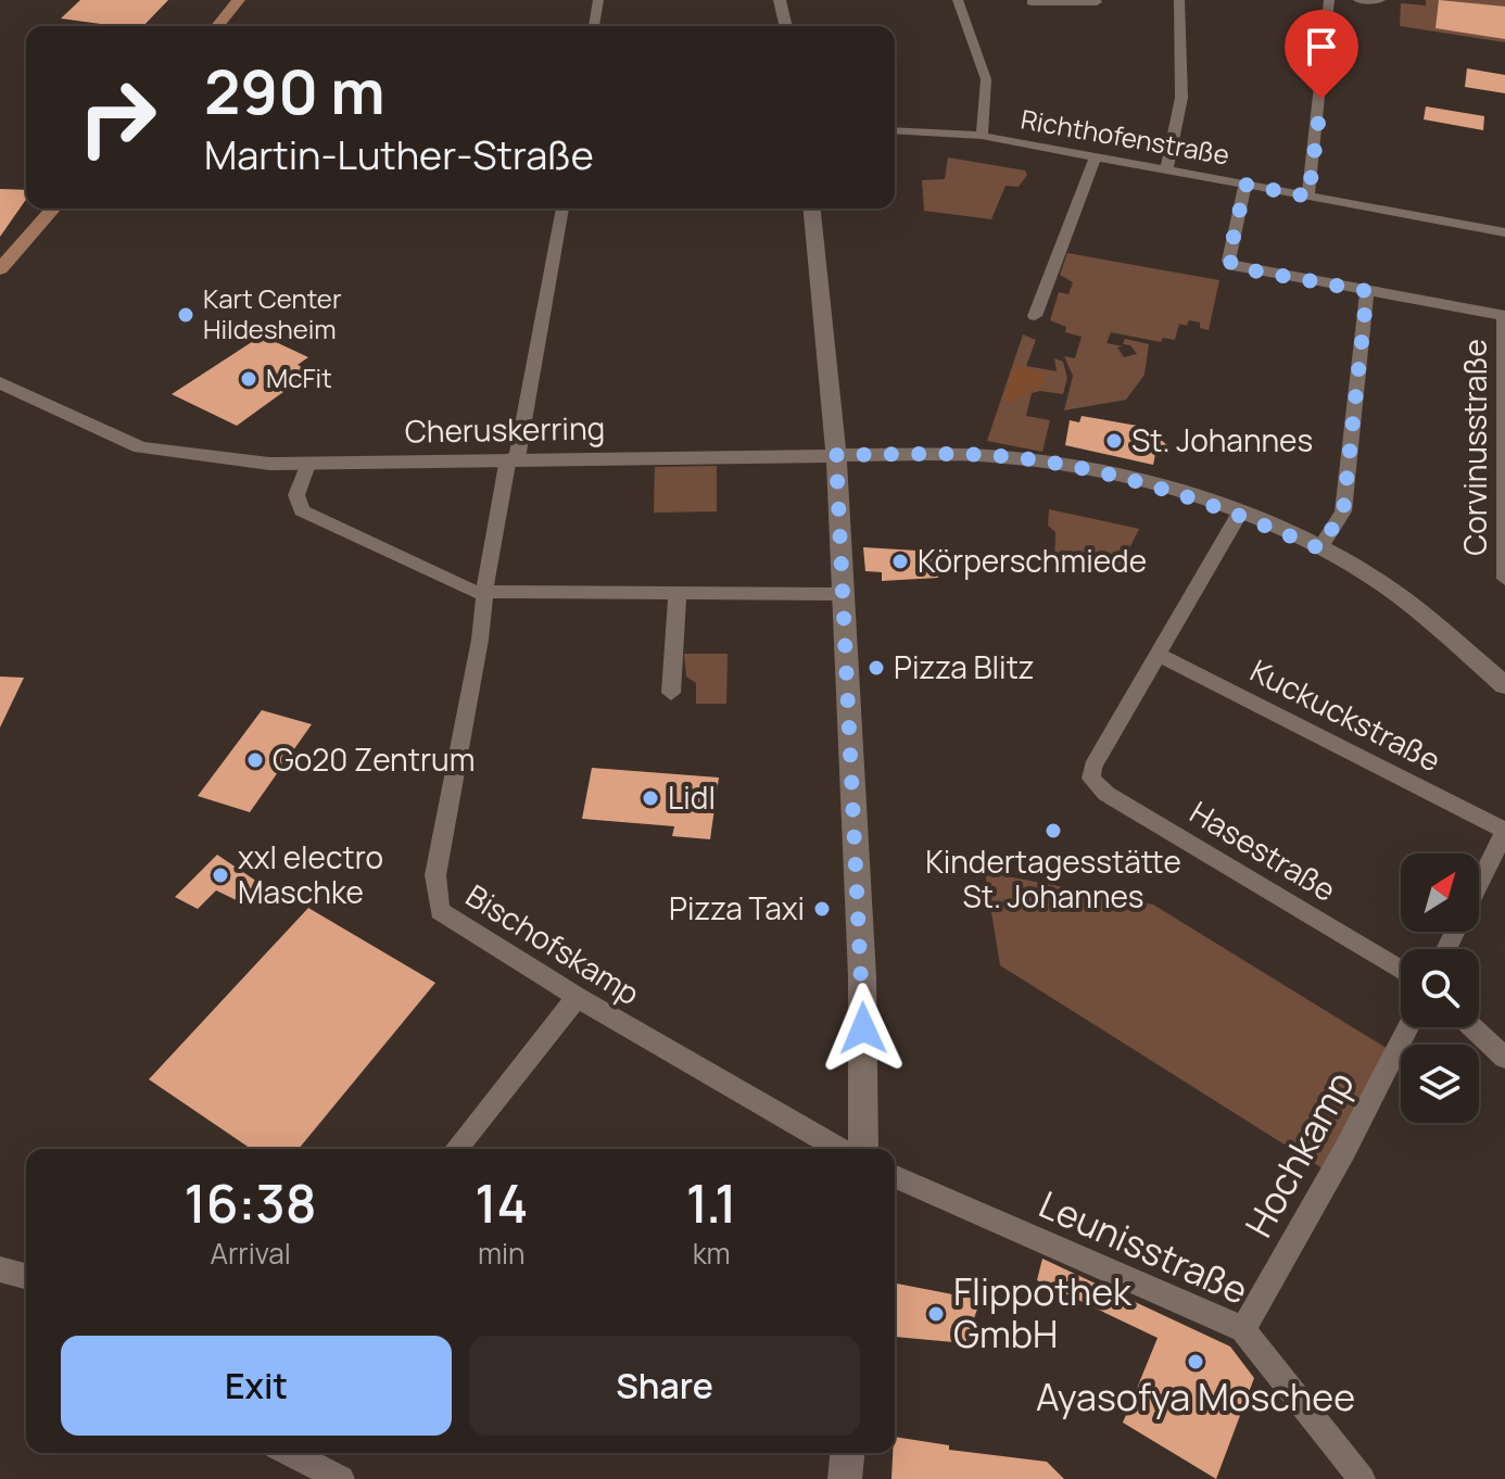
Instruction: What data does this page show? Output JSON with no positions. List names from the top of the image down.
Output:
{
  "streets": {
    "street": [
      "Richthofenstraße",
      "Cheruskerring",
      "Corvinusstraße",
      "Kuckuckstraße",
      "Hasestraße",
      "Bischofskamp",
      "Hochkamp",
      "Leunisstraße"
    ]
  },
  "crossings": [
    ["Cheruskerring", "Bischofskamp"],
    ["Kuckuckstraße", "Hasestraße"],
    ["Hochkamp", "Leunisstraße"]
  ],
  "places": [
    "Kart Center Hildesheim",
    "McFit",
    "St. Johannes",
    "Körperschmiede",
    "Pizza Blitz",
    "Go20 Zentrum",
    "Lidl",
    "Kindertagesstätte St. Johannes",
    "xxl electro Maschke",
    "Pizza Taxi",
    "Flippothek GmbH",
    "Ayasofya Moschee"
  ],
  "north": "top right",
  "page": {
    "turn": ["290 m", "Martin-Luther-Straße"],
    "eta": [
      "16:38",
      "Arrival",
      "14",
      "min",
      "1.1",
      "km"
    ],
    "buttons": ["Exit", "Share"]
  }
}
